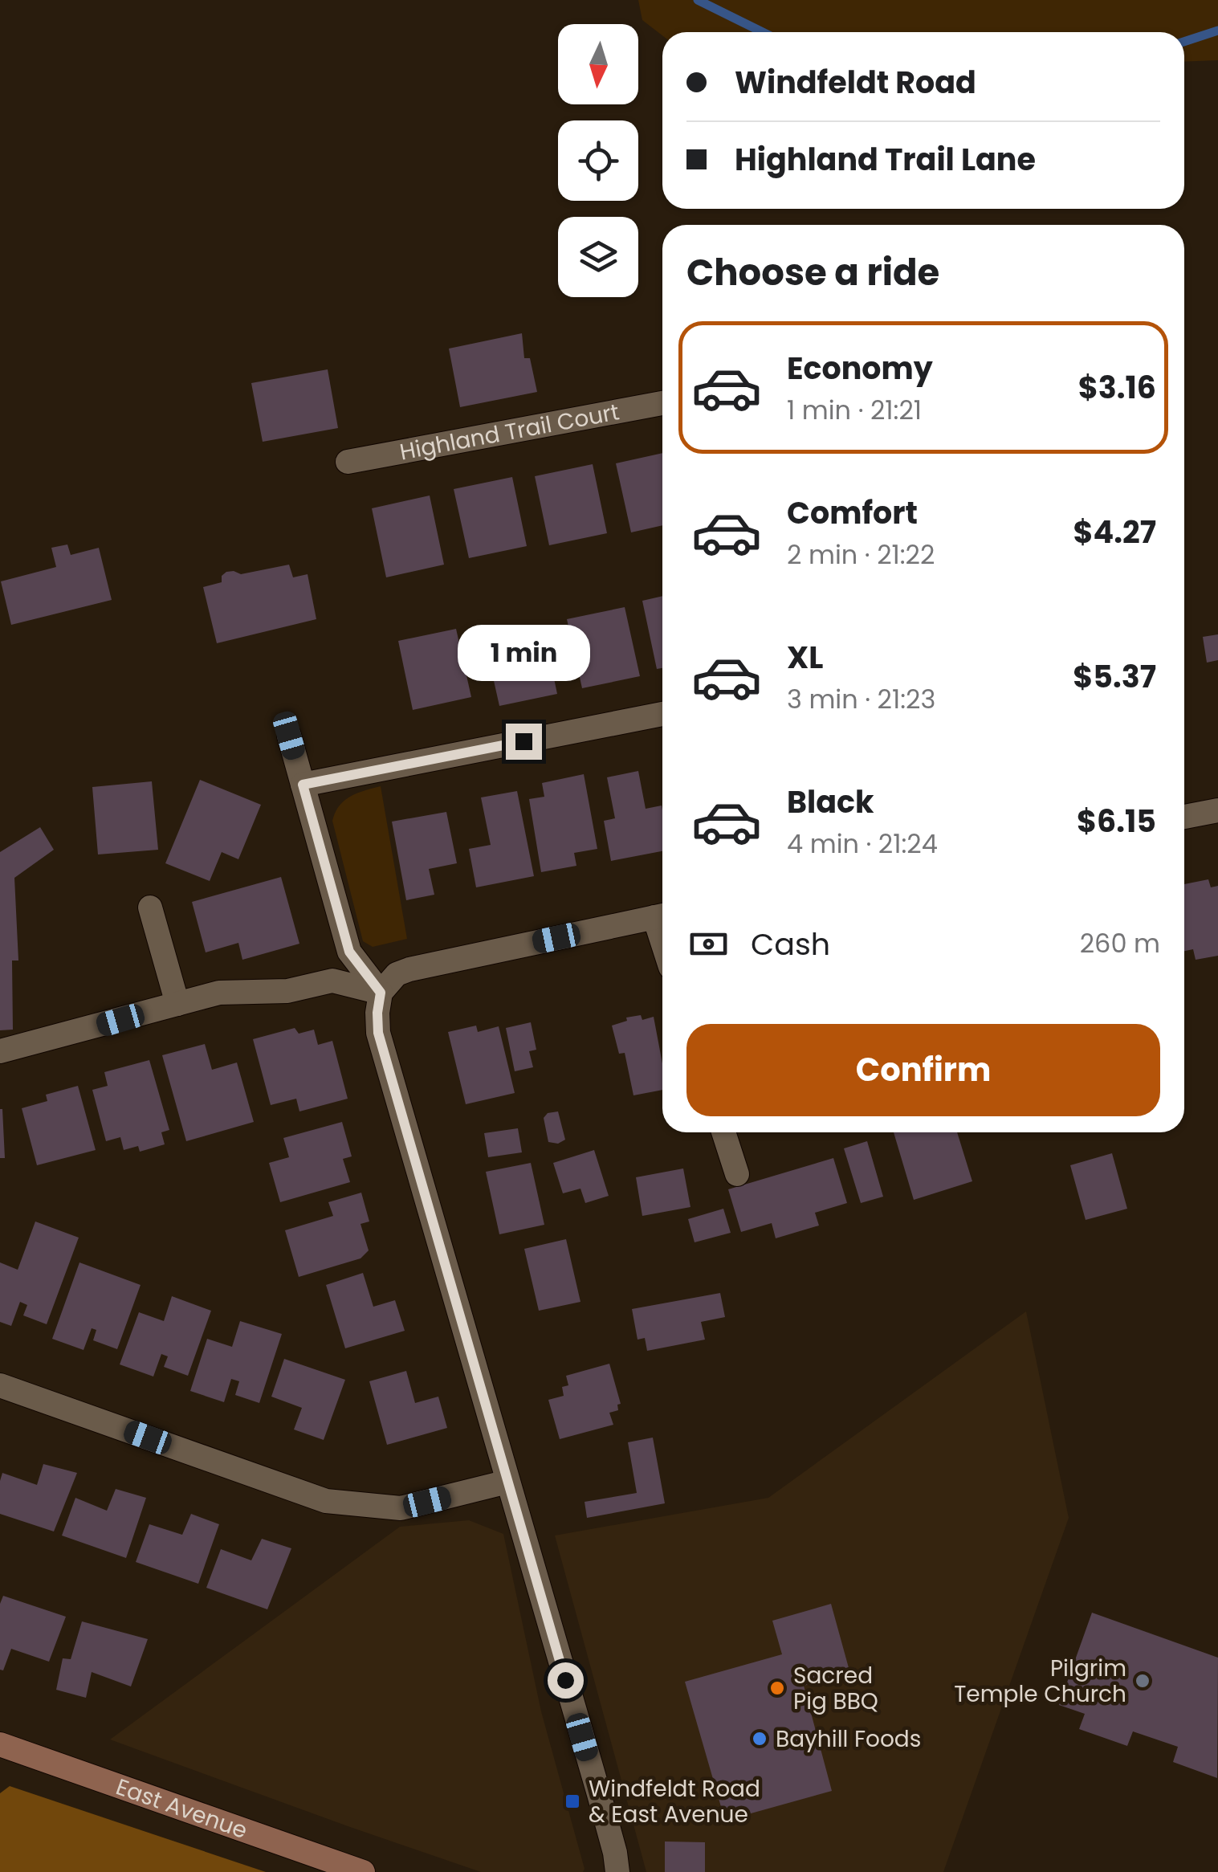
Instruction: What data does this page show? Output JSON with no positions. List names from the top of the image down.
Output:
{
  "streets": {
    "street": ["Highland Trail Court", "East Avenue"]
  },
  "places": {
    "other": ["Pilgrim Temple Church", "Sacred Pig BBQ", "Bayhill Foods"],
    "transit": ["Windfeldt Road & East Avenue"]
  },
  "north": "bottom",
  "page": {
    "banner": ["Windfeldt Road", "Highland Trail Lane"],
    "heading": "Choose a ride",
    "list": [
      {
        "name": "Economy",
        "note": "1 min · 21:21",
        "value": "$3.16"
      },
      {
        "name": "Comfort",
        "note": "2 min · 21:22",
        "value": "$4.27"
      },
      {
        "name": "XL",
        "note": "3 min · 21:23",
        "value": "$5.37"
      },
      {
        "name": "Black",
        "note": "4 min · 21:24",
        "value": "$6.15"
      }
    ],
    "bubble": "1 min",
    "pay": ["Cash", "260 m"],
    "buttons": "Confirm"
  }
}
